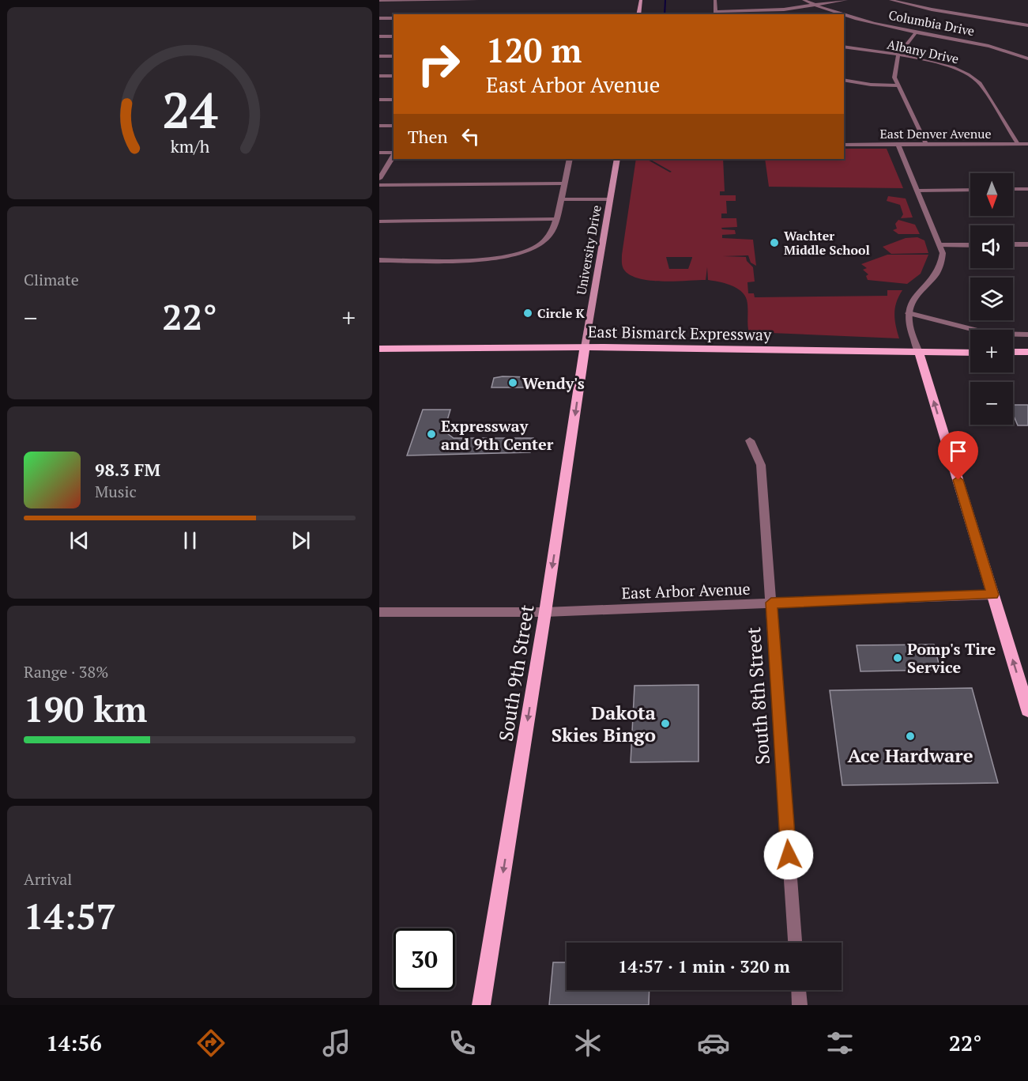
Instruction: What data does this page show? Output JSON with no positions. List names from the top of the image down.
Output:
{
  "streets": {
    "main road": ["University Drive", "East Bismarck Expressway", "South 9th Street"],
    "street": [
      "Columbia Drive",
      "Albany Drive",
      "East Denver Avenue",
      "East Arbor Avenue",
      "South 8th Street"
    ]
  },
  "crossings": [
    ["Albany Drive", "East Denver Avenue"],
    ["University Drive", "East Bismarck Expressway"],
    ["University Drive", "South 9th Street"],
    ["East Bismarck Expressway", "South 9th Street"],
    ["East Arbor Avenue", "South 9th Street"],
    ["East Arbor Avenue", "South 8th Street"]
  ],
  "one_way": ["South 9th Street"],
  "places": [
    "Wachter Middle School",
    "Circle K",
    "Wendy's",
    "Expressway and 9th Center",
    "Pomp's Tire Service",
    "Dakota Skies Bingo",
    "Ace Hardware"
  ],
  "north": "bottom",
  "page": {
    "turn": ["120 m", "East Arbor Avenue"],
    "then": "Then",
    "map_buttons": ["+", "−"],
    "tile": [
      "Climate",
      ["Range · 38%", "190 km"],
      ["Arrival", "14:57"]
    ],
    "heat": ["−", "22°", "+"],
    "song": ["98.3 FM", "Music"],
    "limit": "30",
    "trip": "14:57 · 1 min · 320 m",
    "tabs": ["14:56", "22°"],
    "gauge": ["24", "km/h"]
  }
}
